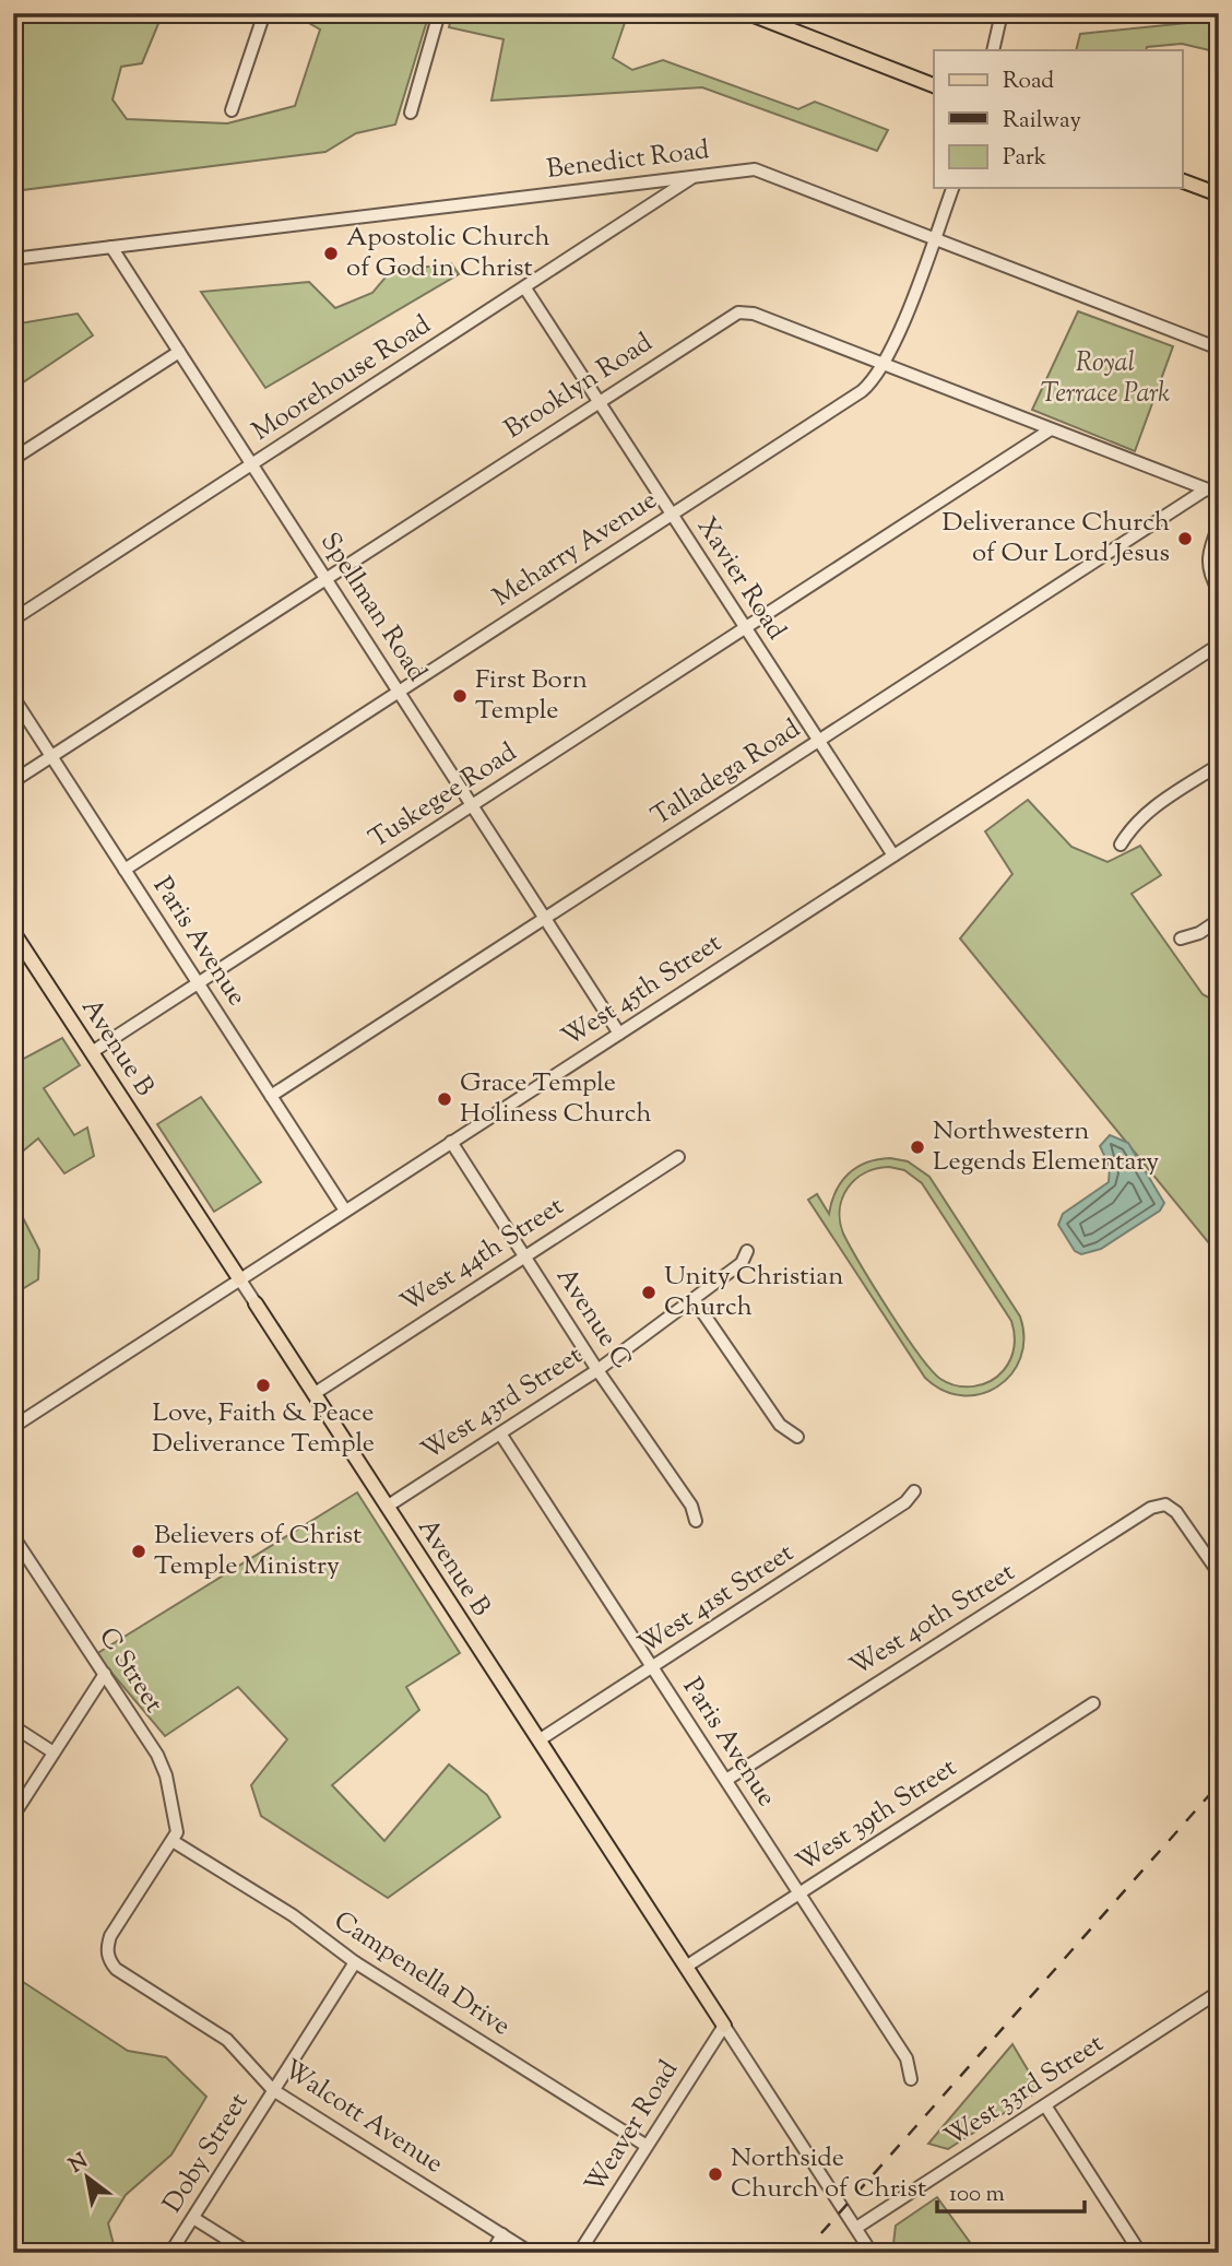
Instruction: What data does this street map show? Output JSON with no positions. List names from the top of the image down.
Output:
{
  "streets": {
    "main road": ["Avenue B"],
    "street": [
      "Benedict Road",
      "Moorehouse Road",
      "Brooklyn Road",
      "Meharry Avenue",
      "Xavier Road",
      "Spellman Road",
      "Talladega Road",
      "Tuskegee Road",
      "Paris Avenue",
      "West 45th Street",
      "West 44th Street",
      "Avenue C",
      "West 43rd Street",
      "West 41st Street",
      "West 40th Street",
      "C Street",
      "West 39th Street",
      "Campenella Drive",
      "West 33rd Street",
      "Walcott Avenue",
      "Weaver Road",
      "Doby Street"
    ]
  },
  "crossings": [
    ["Benedict Road", "Moorehouse Road"],
    ["Benedict Road", "Meharry Avenue"],
    ["Benedict Road", "Spellman Road"],
    ["Moorehouse Road", "Xavier Road"],
    ["Moorehouse Road", "Spellman Road"],
    ["Brooklyn Road", "Meharry Avenue"],
    ["Brooklyn Road", "Xavier Road"],
    ["Brooklyn Road", "Spellman Road"],
    ["Brooklyn Road", "Talladega Road"],
    ["Brooklyn Road", "Tuskegee Road"],
    ["Brooklyn Road", "Paris Avenue"],
    ["Meharry Avenue", "Xavier Road"],
    ["Meharry Avenue", "Spellman Road"],
    ["Meharry Avenue", "Paris Avenue"],
    ["Xavier Road", "Talladega Road"],
    ["Xavier Road", "Tuskegee Road"],
    ["Xavier Road", "West 45th Street"],
    ["Spellman Road", "Talladega Road"],
    ["Spellman Road", "Tuskegee Road"],
    ["Spellman Road", "West 45th Street"],
    ["Talladega Road", "Paris Avenue"],
    ["Tuskegee Road", "Paris Avenue"],
    ["Tuskegee Road", "Avenue B"],
    ["Paris Avenue", "West 45th Street"],
    ["Paris Avenue", "West 43rd Street"],
    ["Paris Avenue", "West 41st Street"],
    ["Paris Avenue", "West 40th Street"],
    ["Paris Avenue", "West 39th Street"],
    ["West 45th Street", "Avenue B"],
    ["West 45th Street", "Avenue C"],
    ["Avenue B", "West 44th Street"],
    ["Avenue B", "West 43rd Street"],
    ["Avenue B", "West 41st Street"],
    ["Avenue B", "West 39th Street"],
    ["Avenue B", "West 33rd Street"],
    ["Avenue B", "Weaver Road"],
    ["West 44th Street", "Avenue C"],
    ["Avenue C", "West 43rd Street"],
    ["C Street", "Campenella Drive"],
    ["C Street", "Walcott Avenue"],
    ["Campenella Drive", "Walcott Avenue"],
    ["Campenella Drive", "Weaver Road"],
    ["Campenella Drive", "Doby Street"],
    ["Walcott Avenue", "Doby Street"]
  ],
  "parks": ["Royal Terrace Park"],
  "places": [
    "Apostolic Church of God in Christ",
    "Deliverance Church of Our Lord Jesus",
    "First Born Temple",
    "Grace Temple Holiness Church",
    "Northwestern Legends Elementary",
    "Unity Christian Church",
    "Love, Faith & Peace Deliverance Temple",
    "Believers of Christ Temple Ministry",
    "Northside Church of Christ"
  ],
  "legend": ["Road", "Railway", "Park"],
  "scale_bar": "100 m",
  "north": "top left"
}
